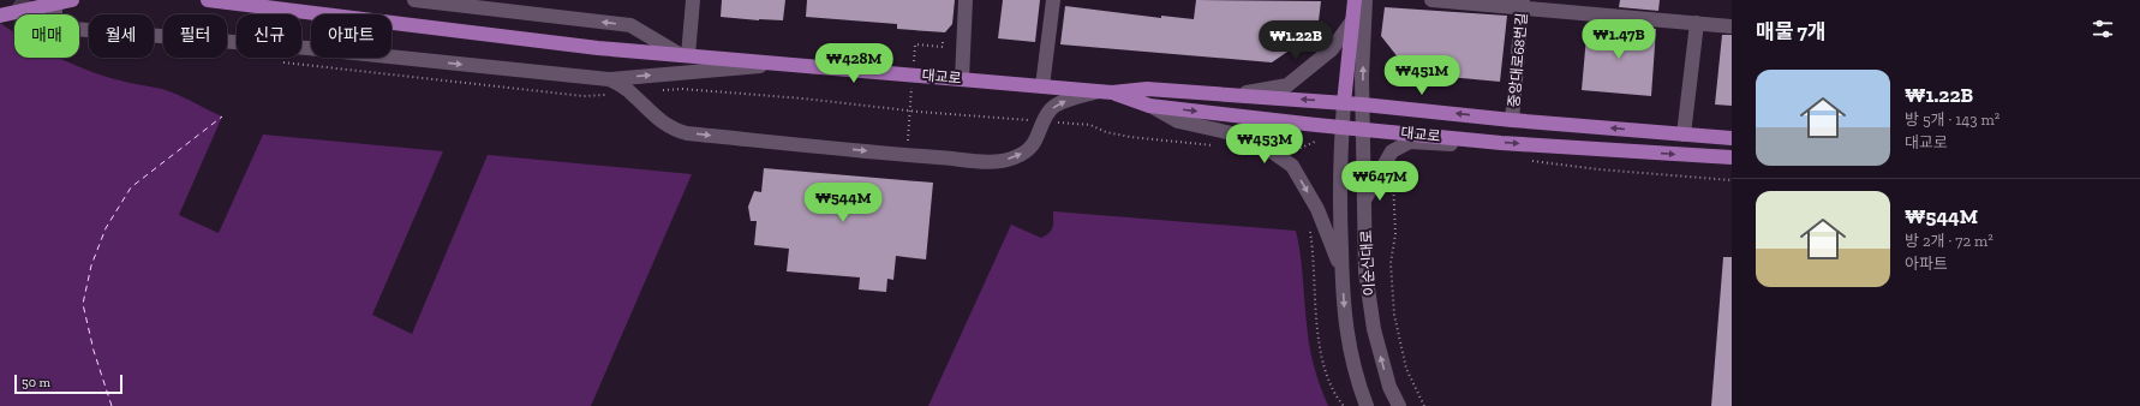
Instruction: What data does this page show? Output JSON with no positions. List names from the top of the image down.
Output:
{
  "streets": {
    "main road": ["대교로"],
    "street": ["중앙대로68번길", "이순신대로"]
  },
  "crossings": [
    ["중앙대로68번길", "대교로"],
    ["대교로", "이순신대로"]
  ],
  "scale_bar": "50 m",
  "page": {
    "heading": "매물 7개",
    "chip": [
      "매매",
      "월세",
      "필터",
      "신규",
      "아파트"
    ],
    "price": [
      "₩1.47B",
      "₩1.22B",
      "₩428M",
      "₩451M",
      "₩453M",
      "₩647M",
      "₩544M"
    ],
    "list": [
      {
        "name": "₩1.22B",
        "note": "방 5개 · 143 m² · 대교로"
      },
      {
        "name": "₩544M",
        "note": "방 2개 · 72 m² · 아파트"
      }
    ],
    "scale": "50 m"
  }
}
